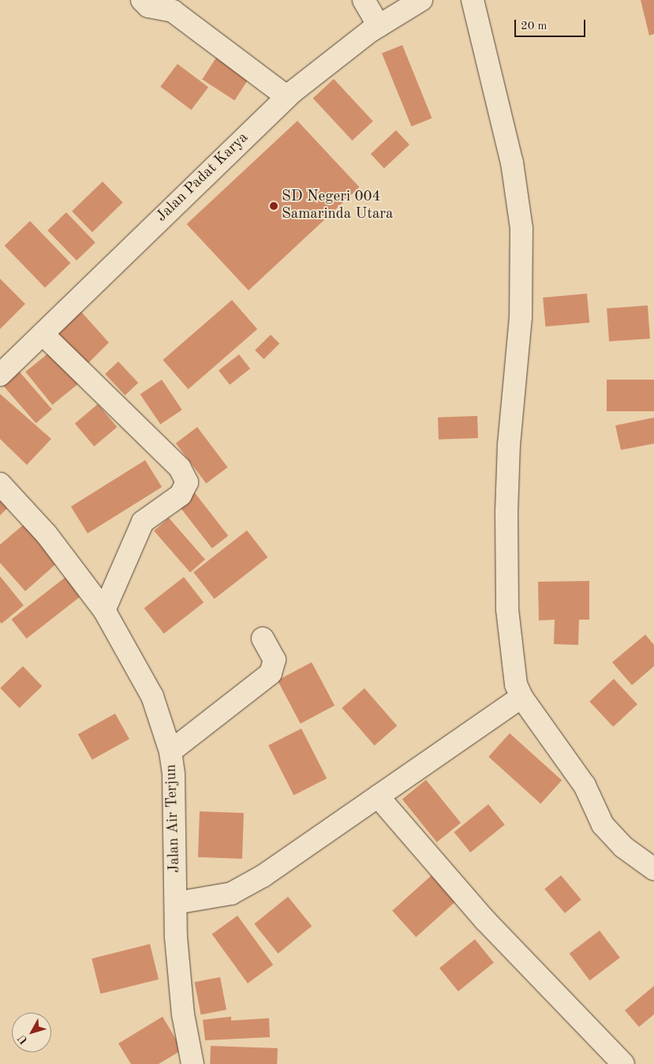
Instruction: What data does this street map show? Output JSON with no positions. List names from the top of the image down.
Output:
{
  "streets": {
    "street": ["Jalan Padat Karya", "Jalan Air Terjun"]
  },
  "places": ["SD Negeri 004 Samarinda Utara"],
  "scale_bar": "20 m",
  "north": "bottom left"
}
